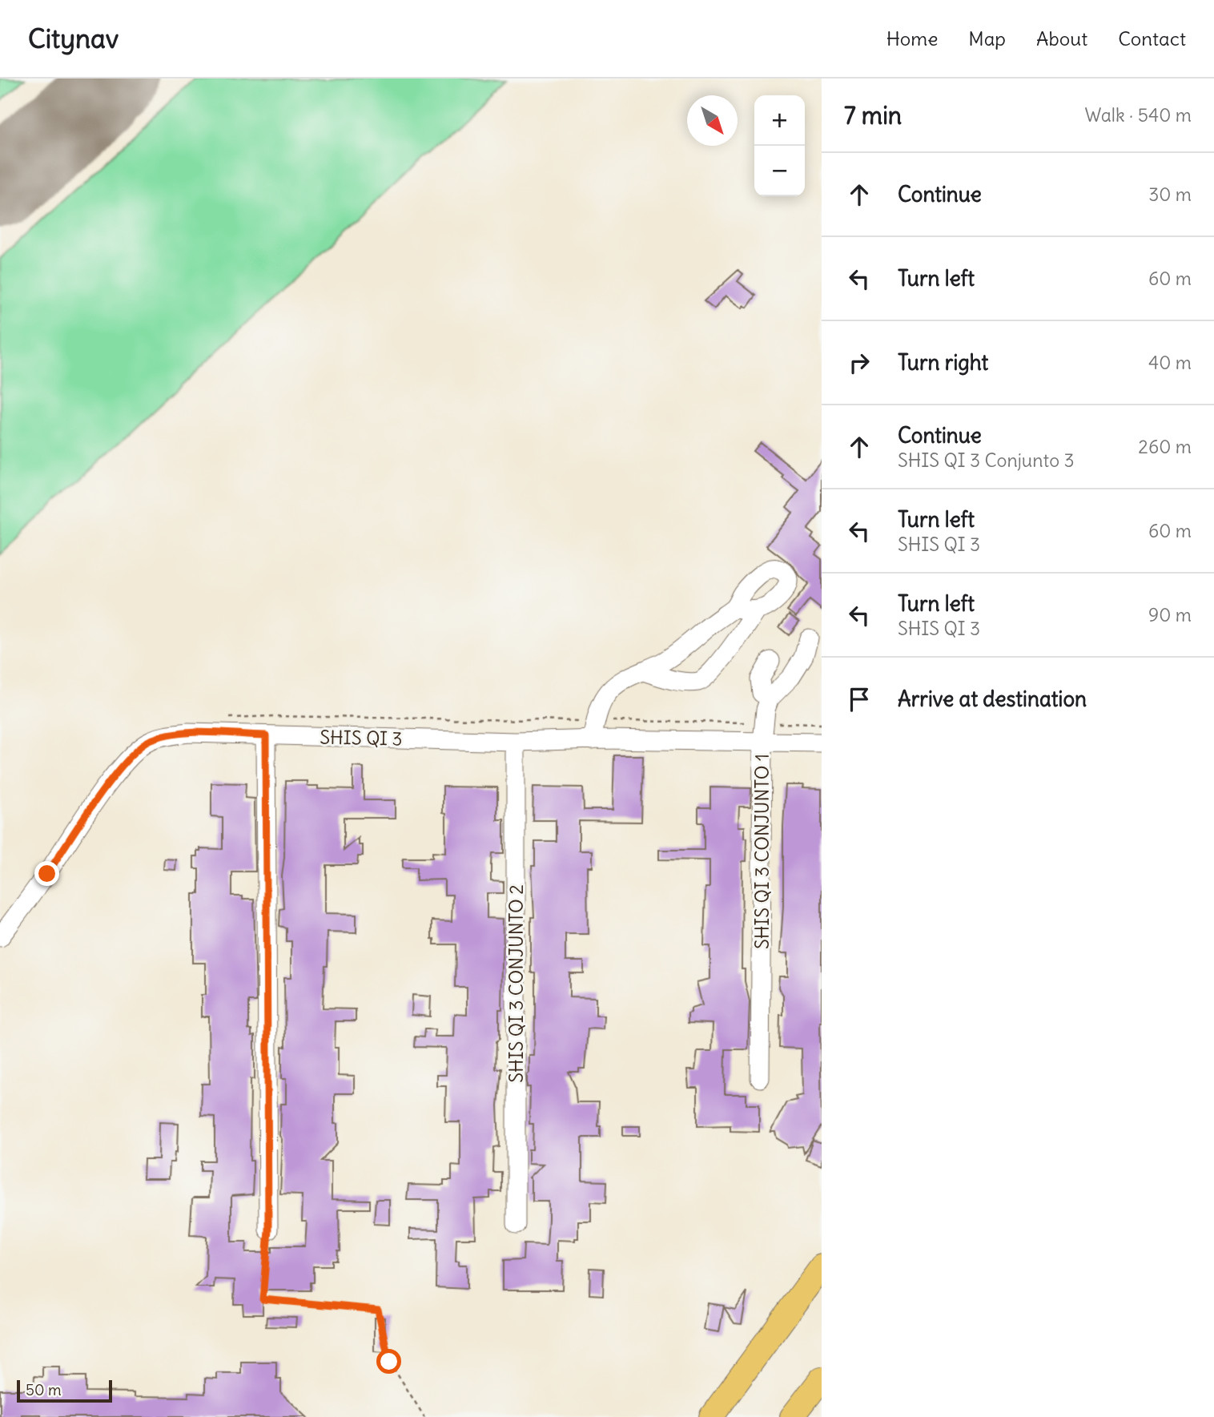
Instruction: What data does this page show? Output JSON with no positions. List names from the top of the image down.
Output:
{
  "streets": {
    "street": ["SHIS QI 3", "SHIS QI 3 CONJUNTO 1", "SHIS QI 3 CONJUNTO 2"]
  },
  "crossings": [
    ["SHIS QI 3", "SHIS QI 3 CONJUNTO 1"],
    ["SHIS QI 3", "SHIS QI 3 CONJUNTO 2"]
  ],
  "scale_bar": "50 m",
  "north": "bottom right",
  "page": {
    "header": "Citynav",
    "nav": [
      "Home",
      "Map",
      "About",
      "Contact"
    ],
    "heading": ["7 min", "Walk · 540 m"],
    "map_buttons": ["+", "−"],
    "list": [
      ["Continue", "30 m"],
      ["Turn left", "60 m"],
      ["Turn right", "40 m"],
      ["Continue", "SHIS QI 3 Conjunto 3", "260 m"],
      ["Turn left", "SHIS QI 3", "60 m"],
      ["Turn left", "SHIS QI 3", "90 m"],
      "Arrive at destination"
    ],
    "scale": "50 m"
  }
}
